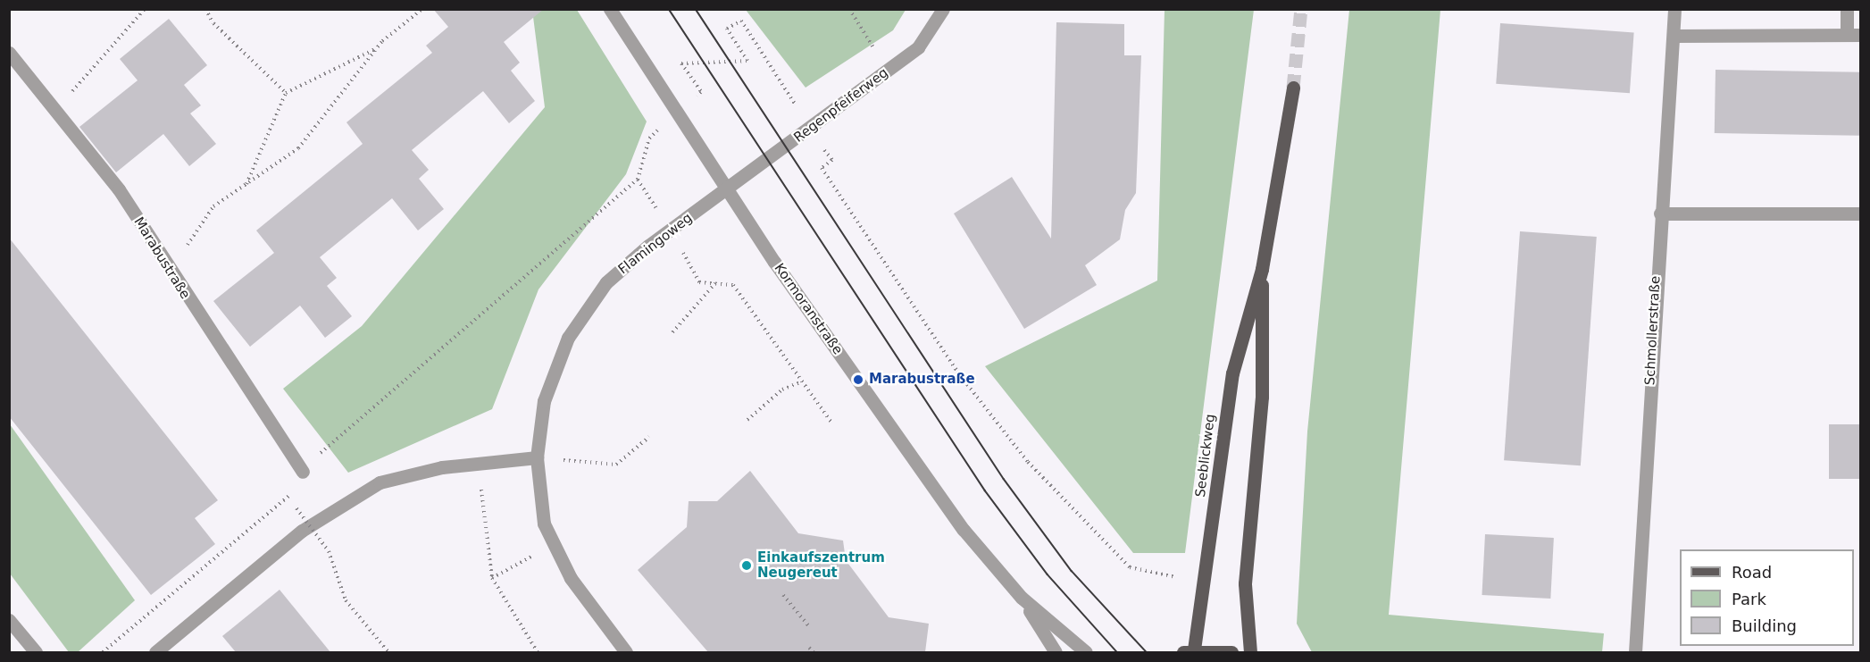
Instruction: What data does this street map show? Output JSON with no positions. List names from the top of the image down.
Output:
{
  "streets": {
    "main road": ["Seeblickweg"],
    "street": [
      "Regenpfeiferweg",
      "Flamingoweg",
      "Marabustraße",
      "Kormoranstraße",
      "Schmollerstraße"
    ]
  },
  "crossings": [
    ["Regenpfeiferweg", "Flamingoweg"],
    ["Regenpfeiferweg", "Kormoranstraße"],
    ["Flamingoweg", "Kormoranstraße"]
  ],
  "places": ["Marabustraße", "Einkaufszentrum Neugereut"],
  "legend": ["Road", "Park", "Building"]
}
